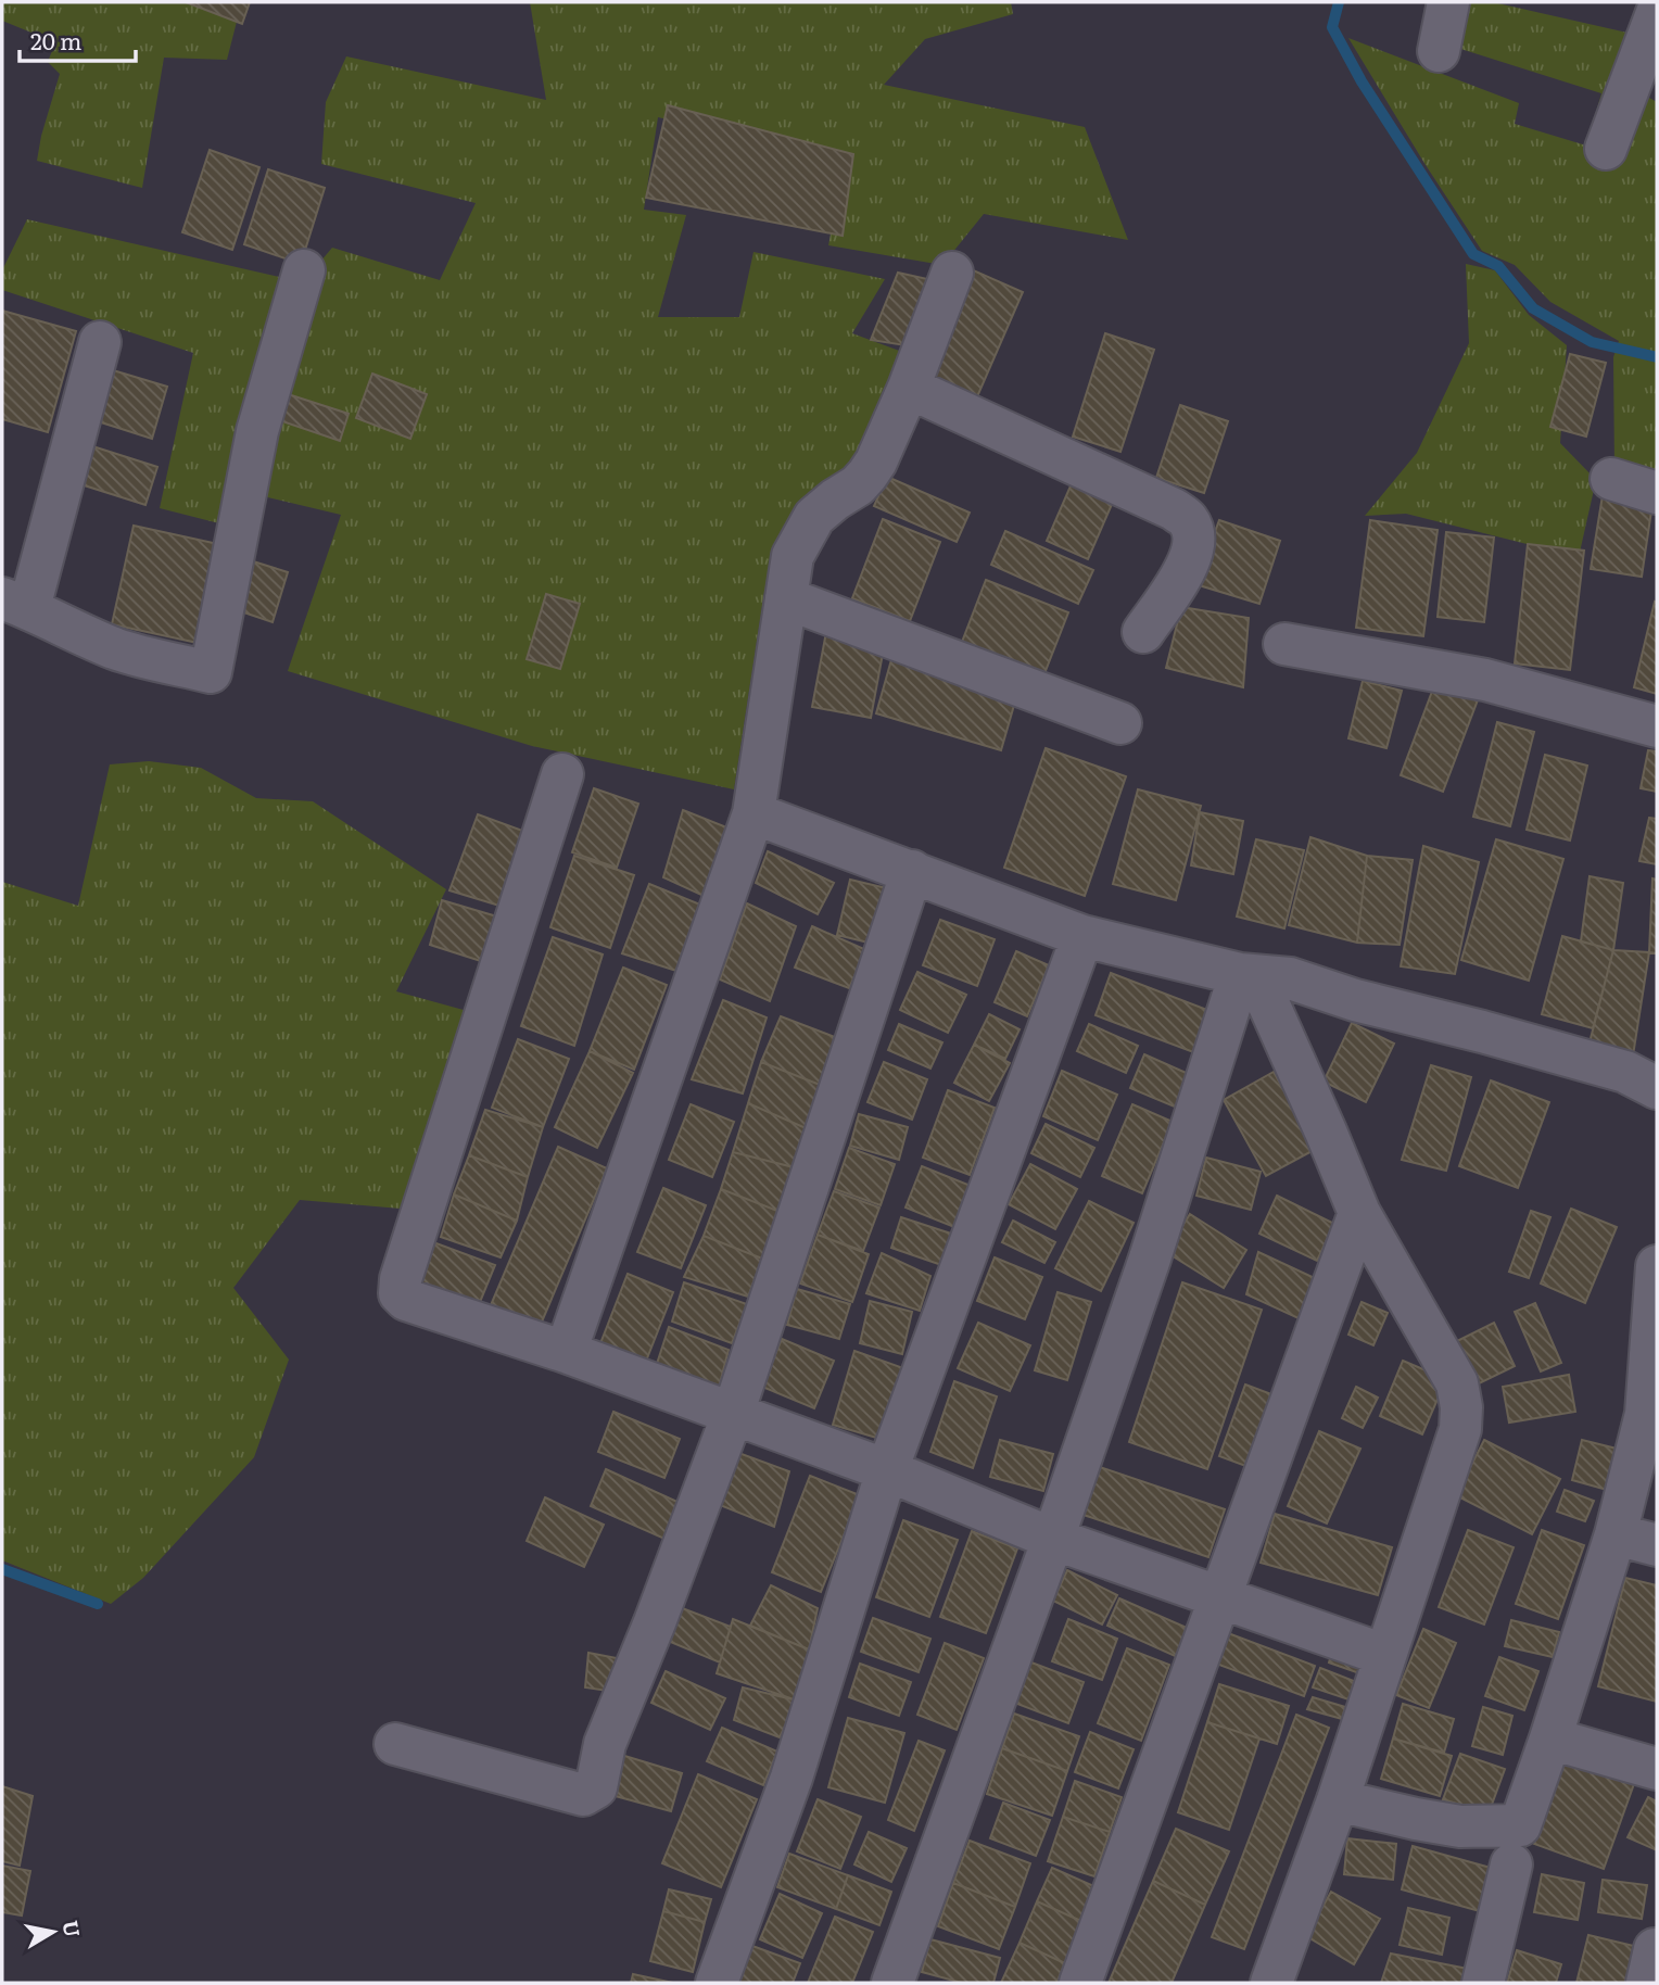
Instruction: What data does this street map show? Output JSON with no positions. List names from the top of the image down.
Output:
{
  "scale_bar": "20 m",
  "north": "right"
}
